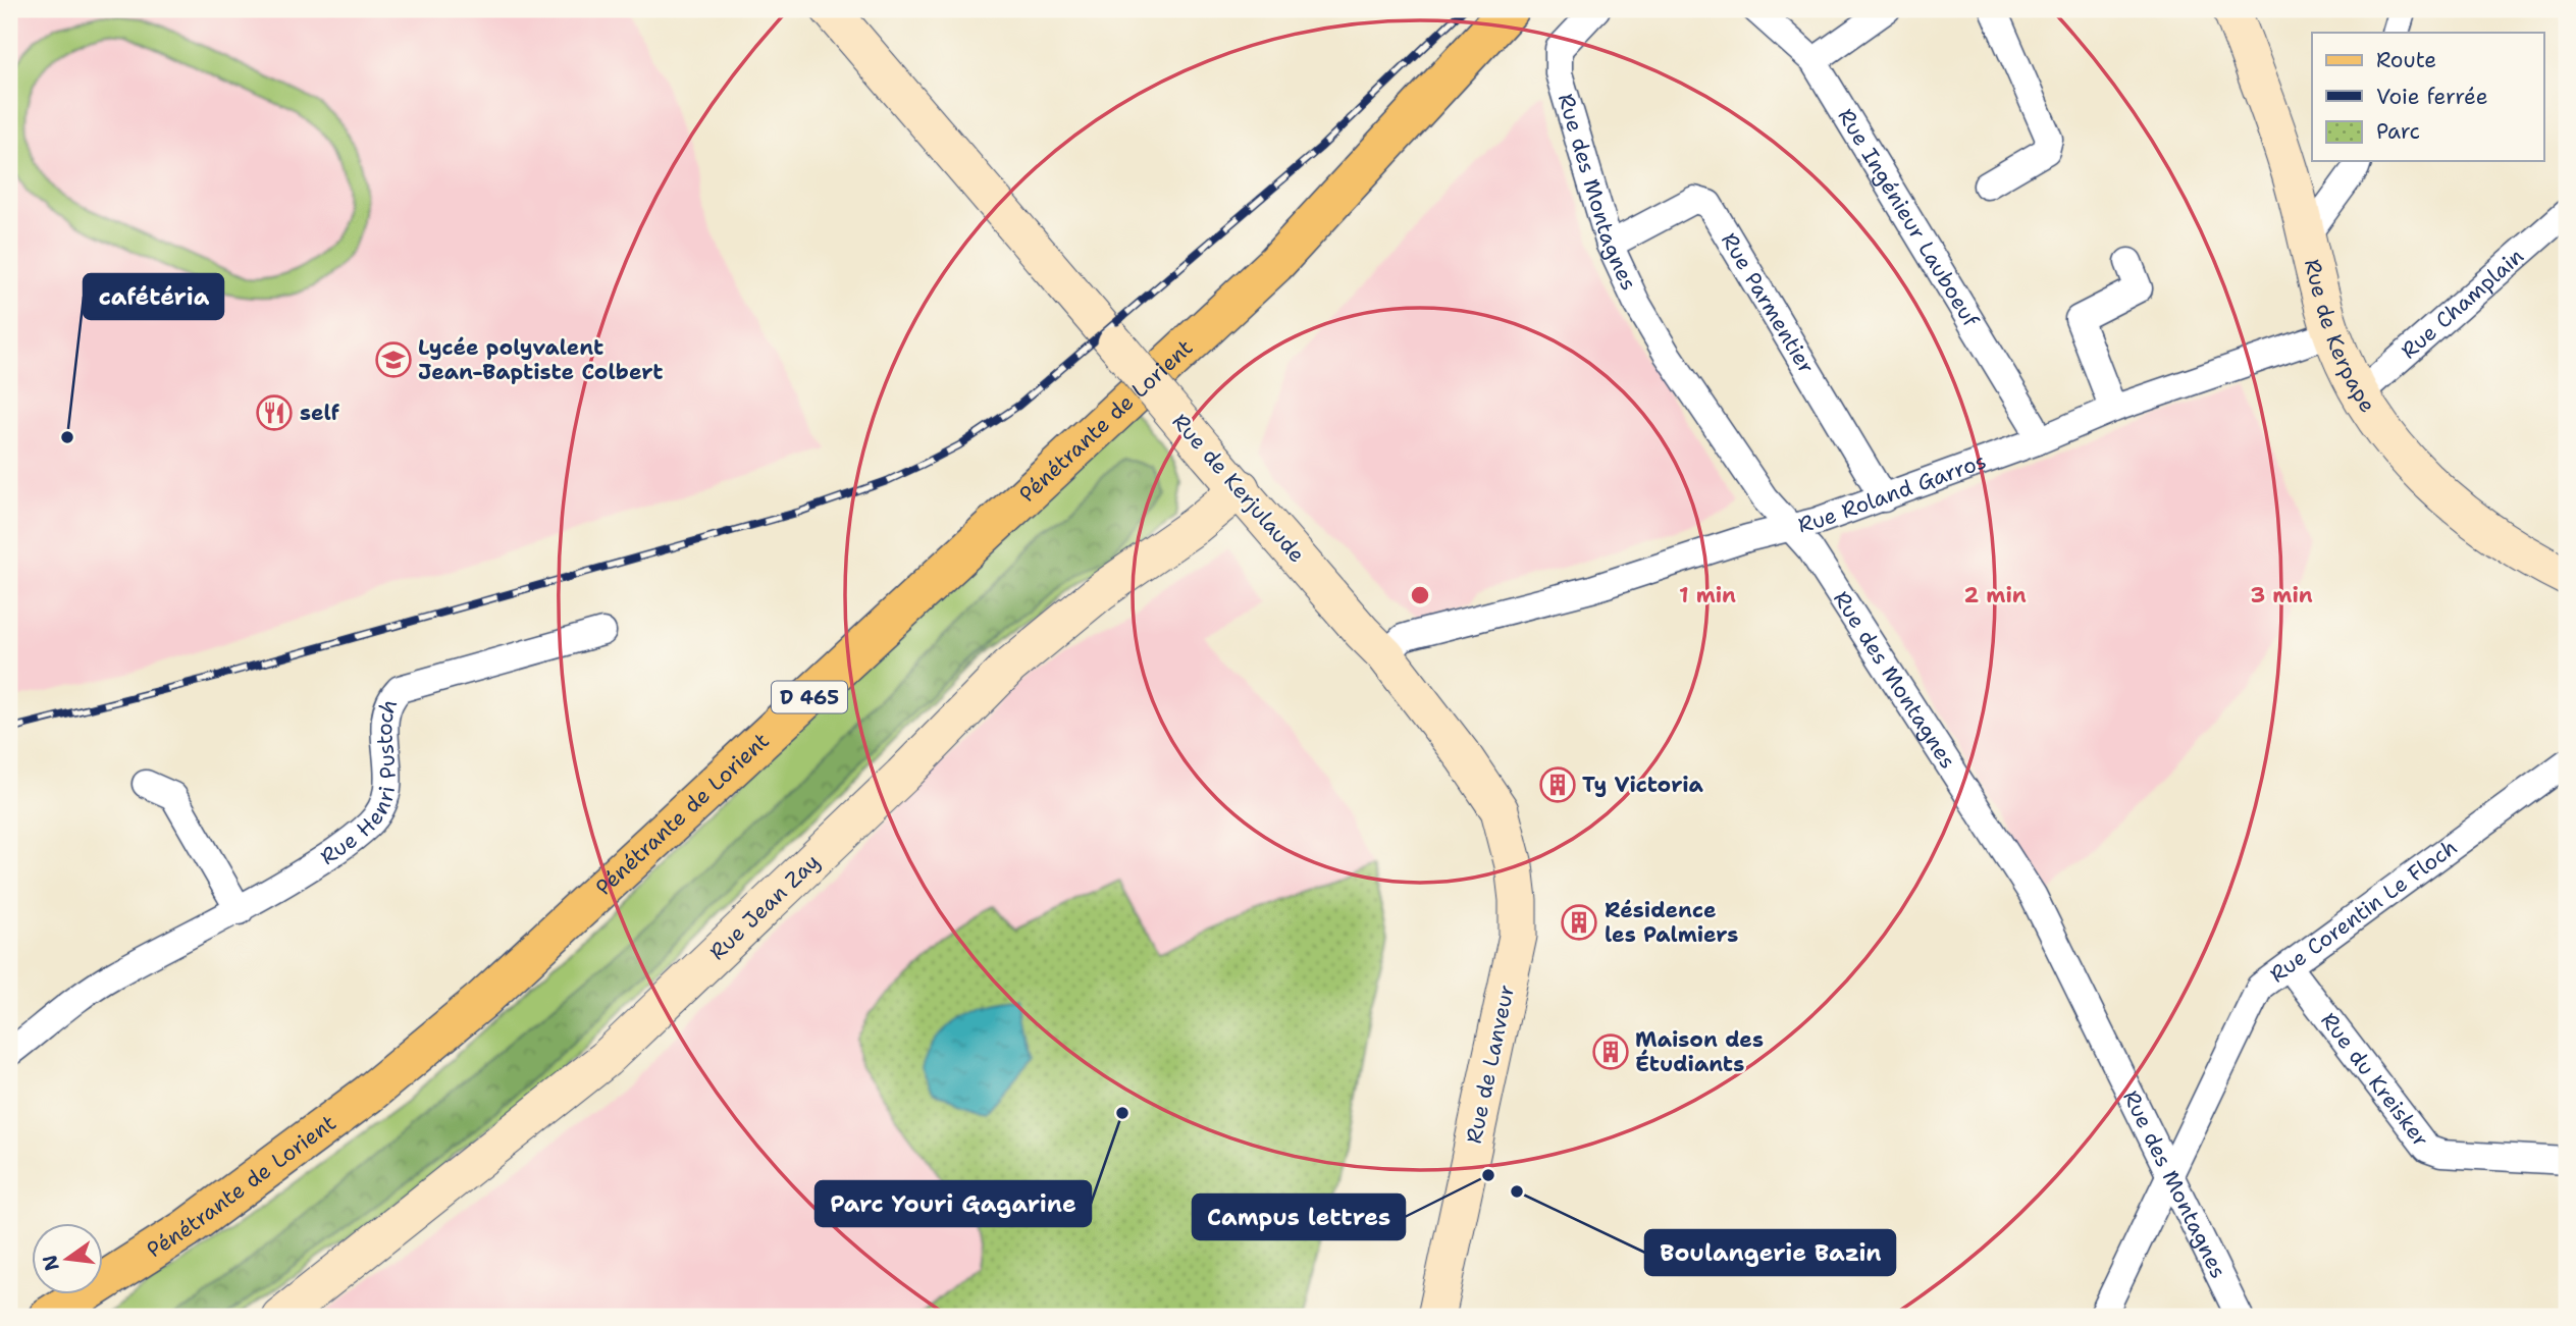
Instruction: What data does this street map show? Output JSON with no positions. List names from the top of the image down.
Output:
{
  "streets": {
    "main road": ["Pénétrante de Lorient", "D 465"],
    "street": [
      "Rue des Montagnes",
      "Rue Ingénieur Lauboeuf",
      "Rue Champlain",
      "Rue Parmentier",
      "Rue de Kerpape",
      "Rue de Kerjulaude",
      "Rue Roland Garros",
      "Rue Henri Pustoch",
      "Rue Jean Zay",
      "Rue Corentin Le Floch",
      "Rue de Lanveur",
      "Rue du Kreisker"
    ]
  },
  "crossings": [
    ["Rue des Montagnes", "Rue Parmentier"],
    ["Rue des Montagnes", "Rue Roland Garros"],
    ["Rue des Montagnes", "Rue Corentin Le Floch"],
    ["Rue Ingénieur Lauboeuf", "Rue Roland Garros"],
    ["Rue Champlain", "Rue de Kerpape"],
    ["Rue Parmentier", "Rue Roland Garros"],
    ["Rue de Kerpape", "Rue Roland Garros"],
    ["Rue de Kerjulaude", "Rue Roland Garros"],
    ["Rue de Kerjulaude", "Rue Jean Zay"],
    ["Rue de Kerjulaude", "Rue de Lanveur"],
    ["Rue Corentin Le Floch", "Rue du Kreisker"]
  ],
  "places": {
    "school or university": ["Lycée polyvalent Jean-Baptiste Colbert"],
    "restaurant": ["self"],
    "other": [
      "cafétéria",
      "Parc Youri Gagarine",
      "Campus lettres",
      "Boulangerie Bazin"
    ],
    "building": ["Ty Victoria", "Résidence les Palmiers", "Maison des Étudiants"]
  },
  "legend": ["Route", "Voie ferrée", "Parc"],
  "north": "left",
  "rings": ["1 min", "2 min", "3 min"]
}
